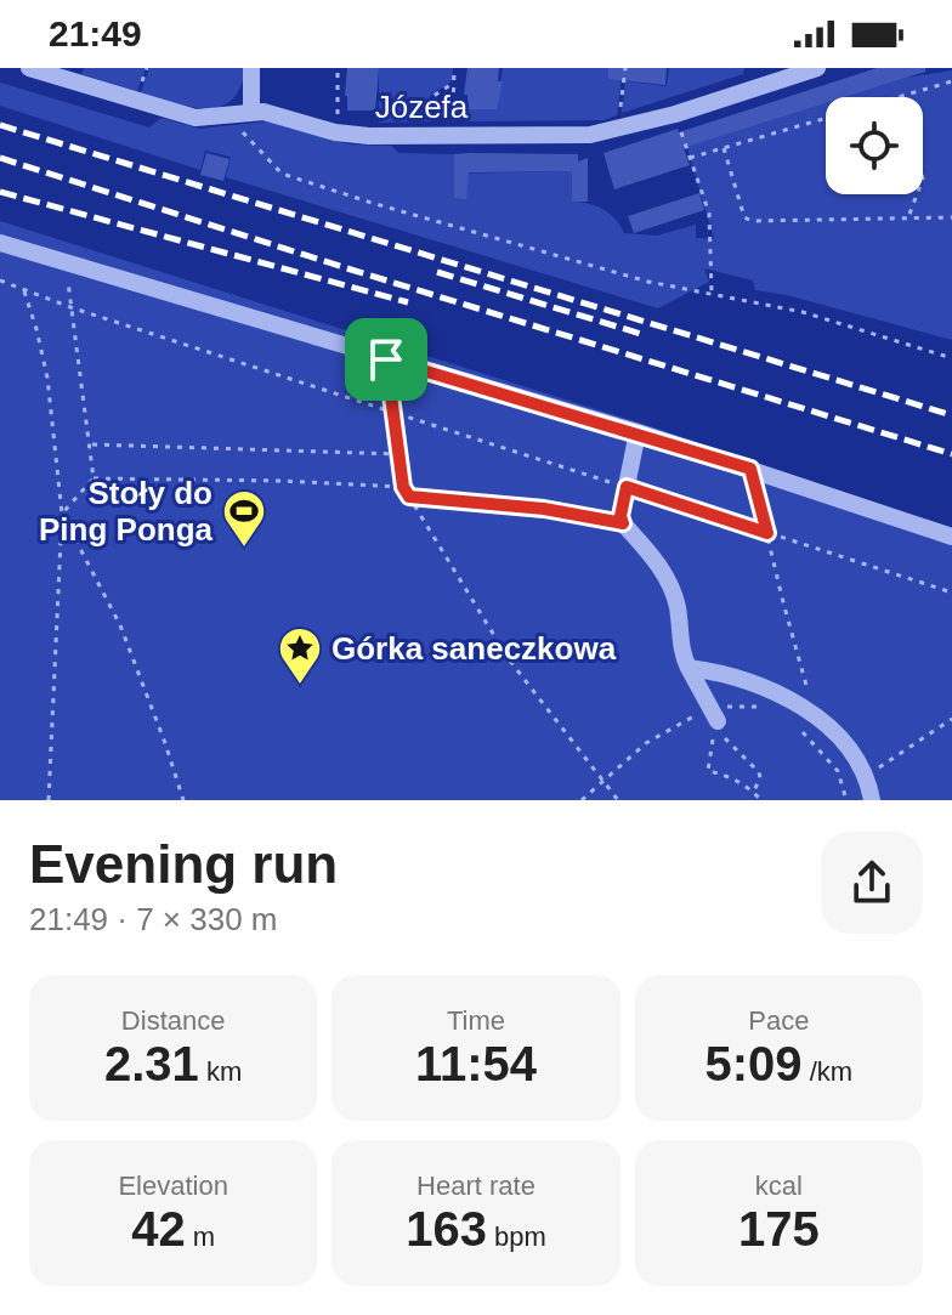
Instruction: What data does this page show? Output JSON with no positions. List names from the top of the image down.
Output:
{
  "streets": {
    "street": ["Józefa"]
  },
  "places": {
    "sports": ["Stoły do Ping Ponga"],
    "place": ["Górka saneczkowa"]
  },
  "page": {
    "status": "21:49",
    "heading": ["Evening run", "21:49 · 7 × 330 m"],
    "stats": [
      ["Distance", "2.31 km"],
      ["Time", "11:54"],
      ["Pace", "5:09 /km"],
      ["Elevation", "42 m"],
      ["Heart rate", "163 bpm"],
      ["kcal", "175"]
    ]
  }
}
